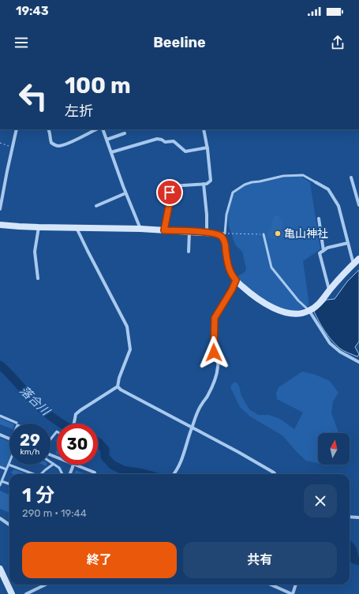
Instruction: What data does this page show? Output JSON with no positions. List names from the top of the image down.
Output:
{
  "water": ["落合川"],
  "places": ["亀山神社"],
  "north": "top",
  "page": {
    "status": "19:43",
    "header": "Beeline",
    "turn": ["100 m", "左折"],
    "speed": "29 km/h",
    "limit": "30",
    "heading": ["1 分", "290 m · 19:44"],
    "buttons": ["終了", "共有"]
  }
}
